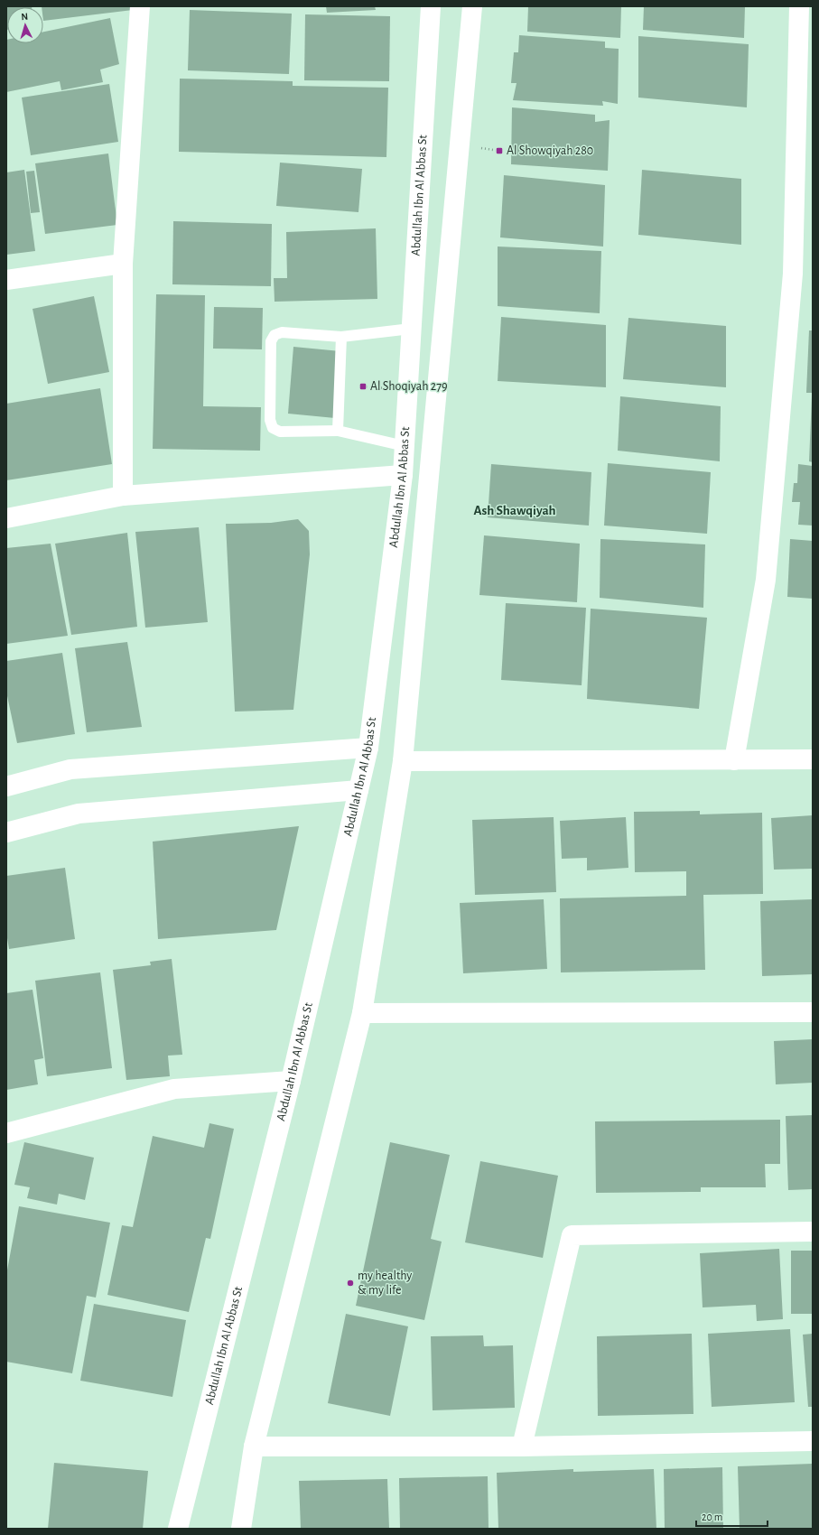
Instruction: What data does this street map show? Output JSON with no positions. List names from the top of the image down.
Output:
{
  "streets": {
    "street": ["Abdullah Ibn Al Abbas St"]
  },
  "districts": ["Ash Shawqiyah"],
  "places": {
    "transit": ["Al Showqiyah 280", "Al Shoqiyah 279"],
    "other": ["my healthy & my life"]
  },
  "scale_bar": "20 m",
  "north": "top"
}
